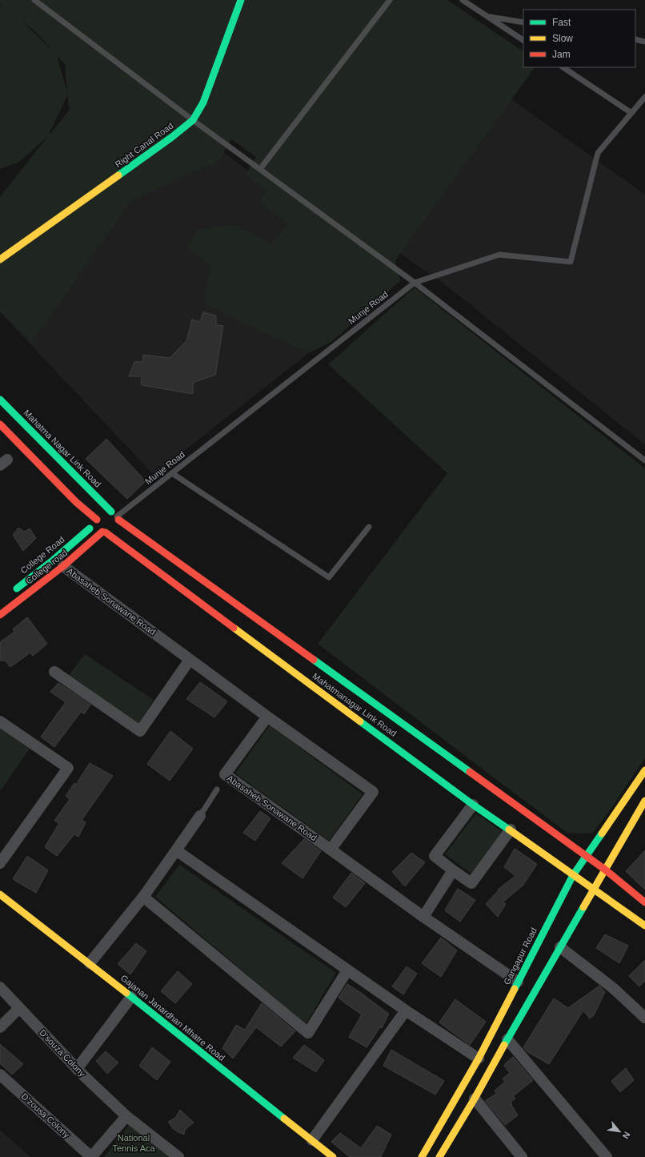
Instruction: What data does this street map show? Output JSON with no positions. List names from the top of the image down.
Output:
{
  "streets": {
    "main road": [
      "Right Canal Road",
      "Mahatma Nagar Link Road",
      "College Road",
      "College road",
      "Mahatmanagar Link Road",
      "Gangapur Road",
      "Gajanan Janardhan Mhatre Road"
    ],
    "street": ["Abasaheb Sonawane Road", "D'souza Colony", "D'zousa Colony"],
    "lane": ["Munje Road"]
  },
  "crossings": [
    ["Munje Road", "Mahatma Nagar Link Road"],
    ["Munje Road", "College Road"],
    ["Munje Road", "College road"],
    ["Munje Road", "Mahatmanagar Link Road"],
    ["Mahatma Nagar Link Road", "College Road"],
    ["Mahatma Nagar Link Road", "College road"],
    ["Mahatma Nagar Link Road", "Mahatmanagar Link Road"],
    ["College Road", "College road"],
    ["College Road", "Mahatmanagar Link Road"],
    ["College road", "Abasaheb Sonawane Road"],
    ["College road", "Mahatmanagar Link Road"],
    ["Abasaheb Sonawane Road", "Gangapur Road"],
    ["Mahatmanagar Link Road", "Gangapur Road"],
    ["D'souza Colony", "D'zousa Colony"]
  ],
  "parks": ["National Tennis Aca"],
  "legend": ["Fast", "Slow", "Jam"],
  "north": "bottom right"
}
